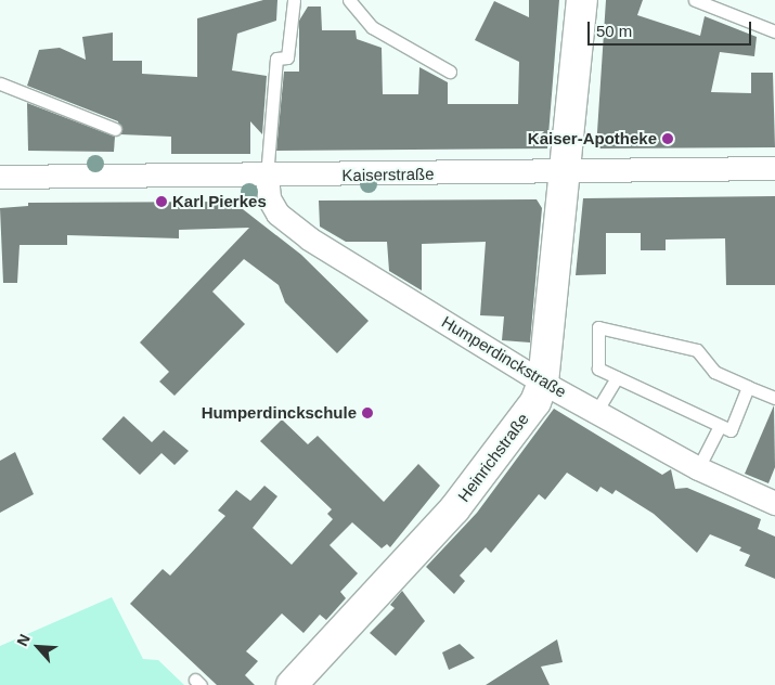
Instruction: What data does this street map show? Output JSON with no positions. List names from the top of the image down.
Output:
{
  "streets": {
    "main road": ["Heinrichstraße"],
    "street": ["Kaiserstraße", "Humperdinckstraße"]
  },
  "crossings": [
    ["Kaiserstraße", "Humperdinckstraße"],
    ["Kaiserstraße", "Heinrichstraße"],
    ["Humperdinckstraße", "Heinrichstraße"]
  ],
  "places": ["Kaiser-Apotheke", "Karl Pierkes", "Humperdinckschule"],
  "scale_bar": "50 m",
  "north": "top left"
}
